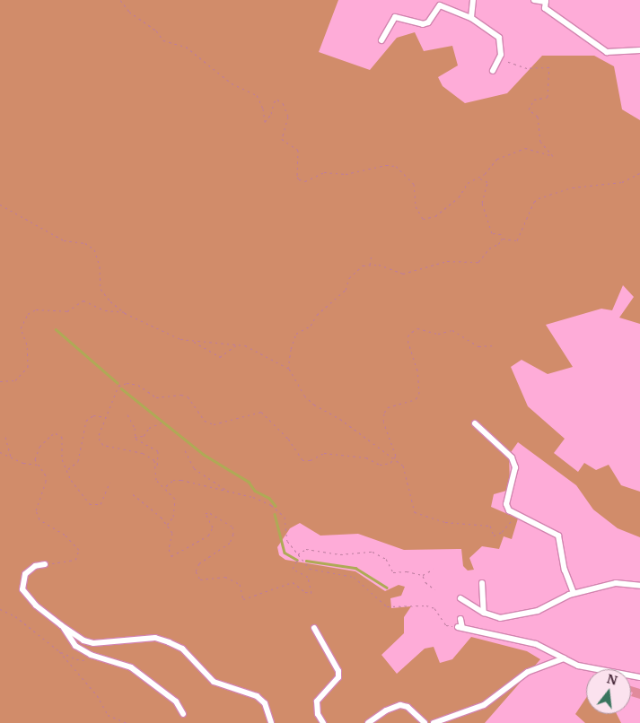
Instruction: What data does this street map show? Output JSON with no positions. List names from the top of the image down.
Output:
{
  "north": "top"
}
